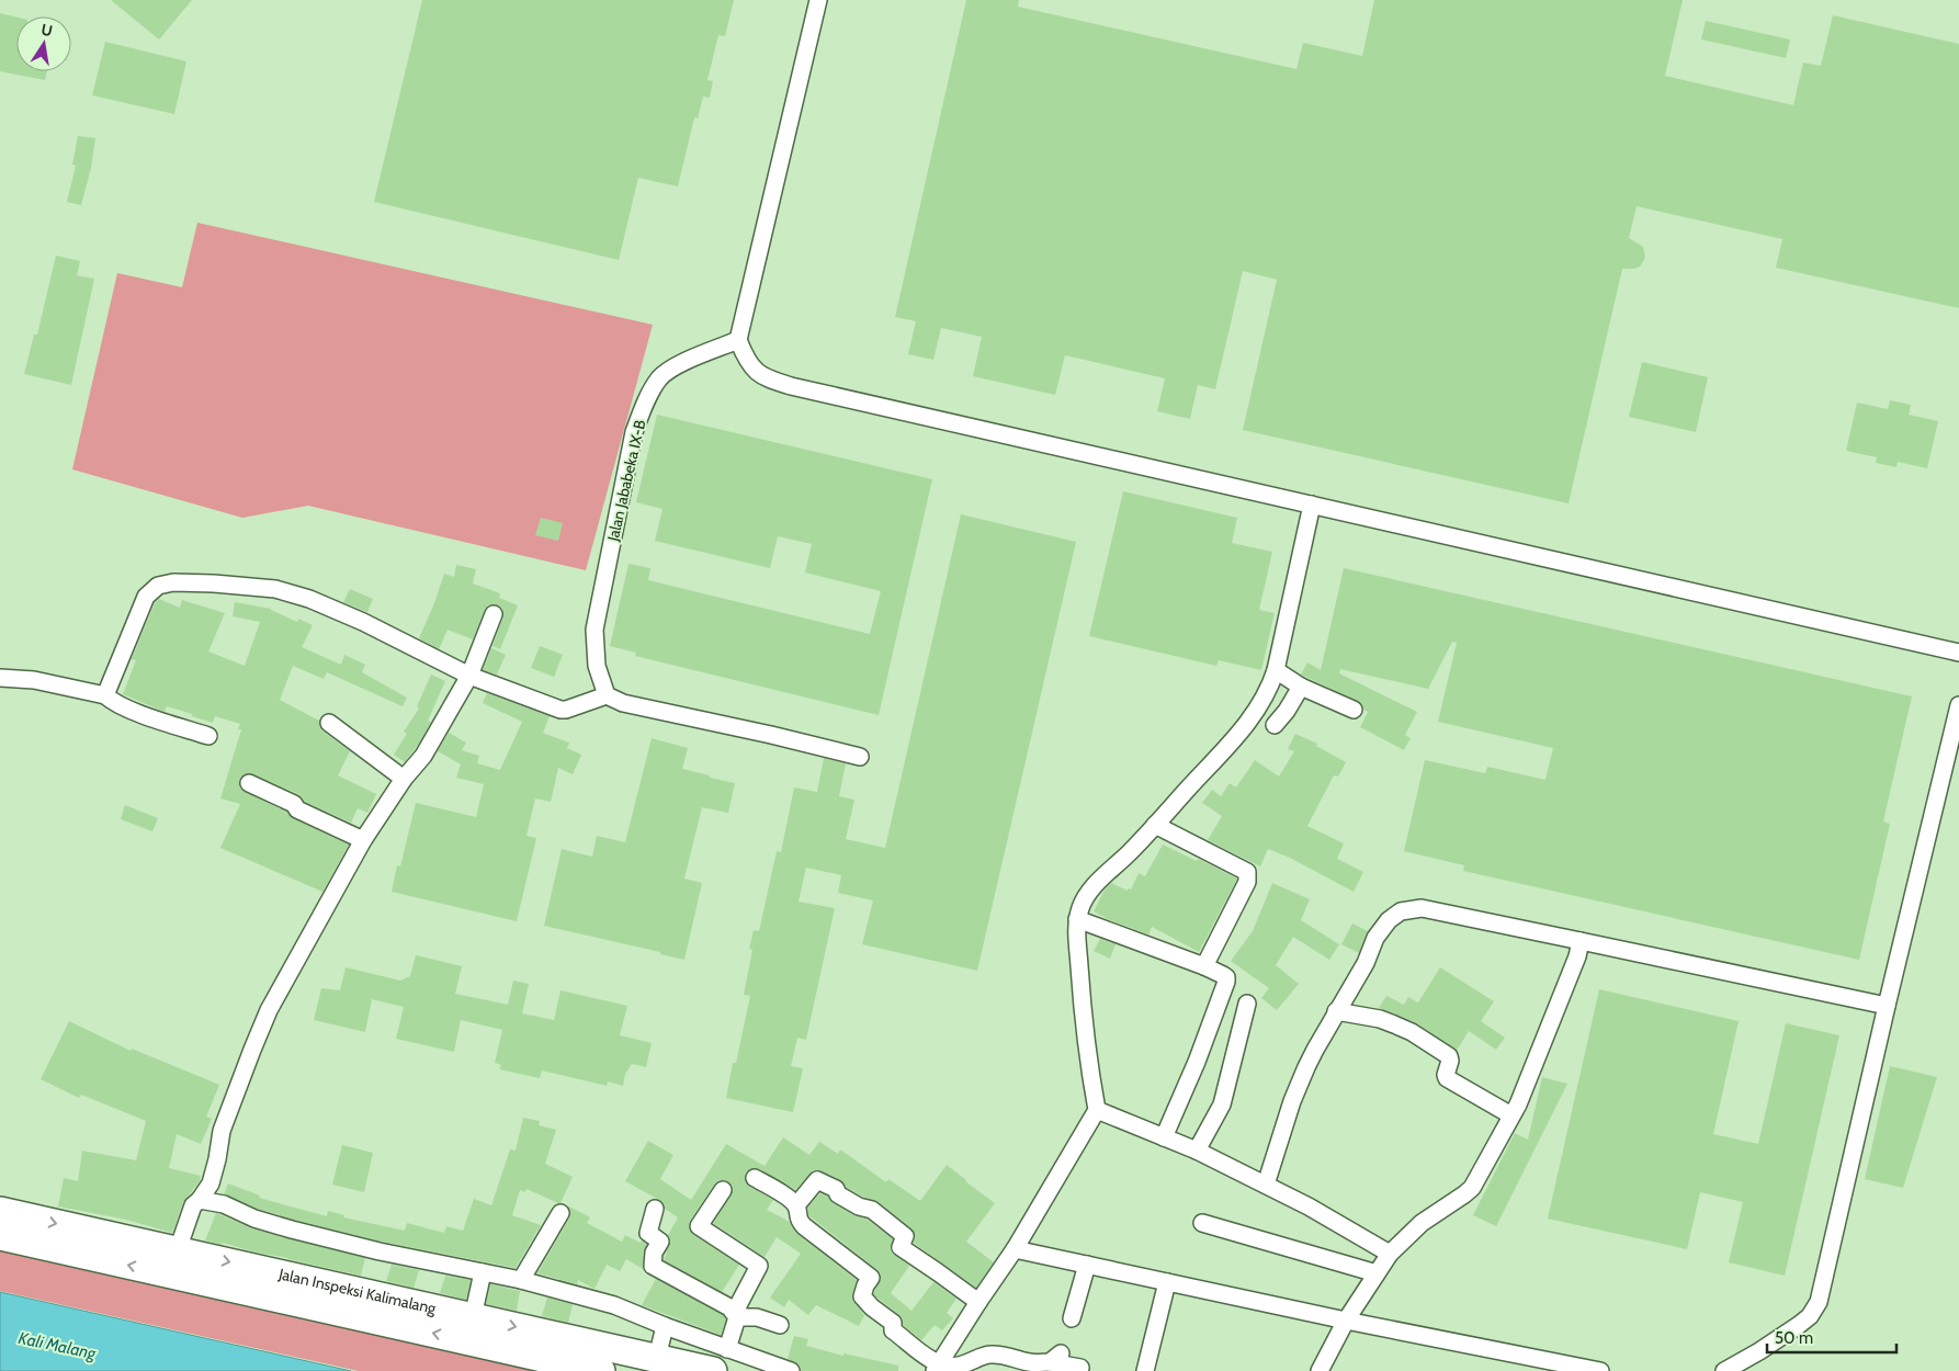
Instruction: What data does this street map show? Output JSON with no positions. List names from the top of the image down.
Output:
{
  "streets": {
    "main road": ["Jalan Inspeksi Kalimalang"],
    "street": ["Jalan Jababeka IX-B"]
  },
  "water": ["Kali Malang"],
  "scale_bar": "50 m",
  "north": "top"
}
